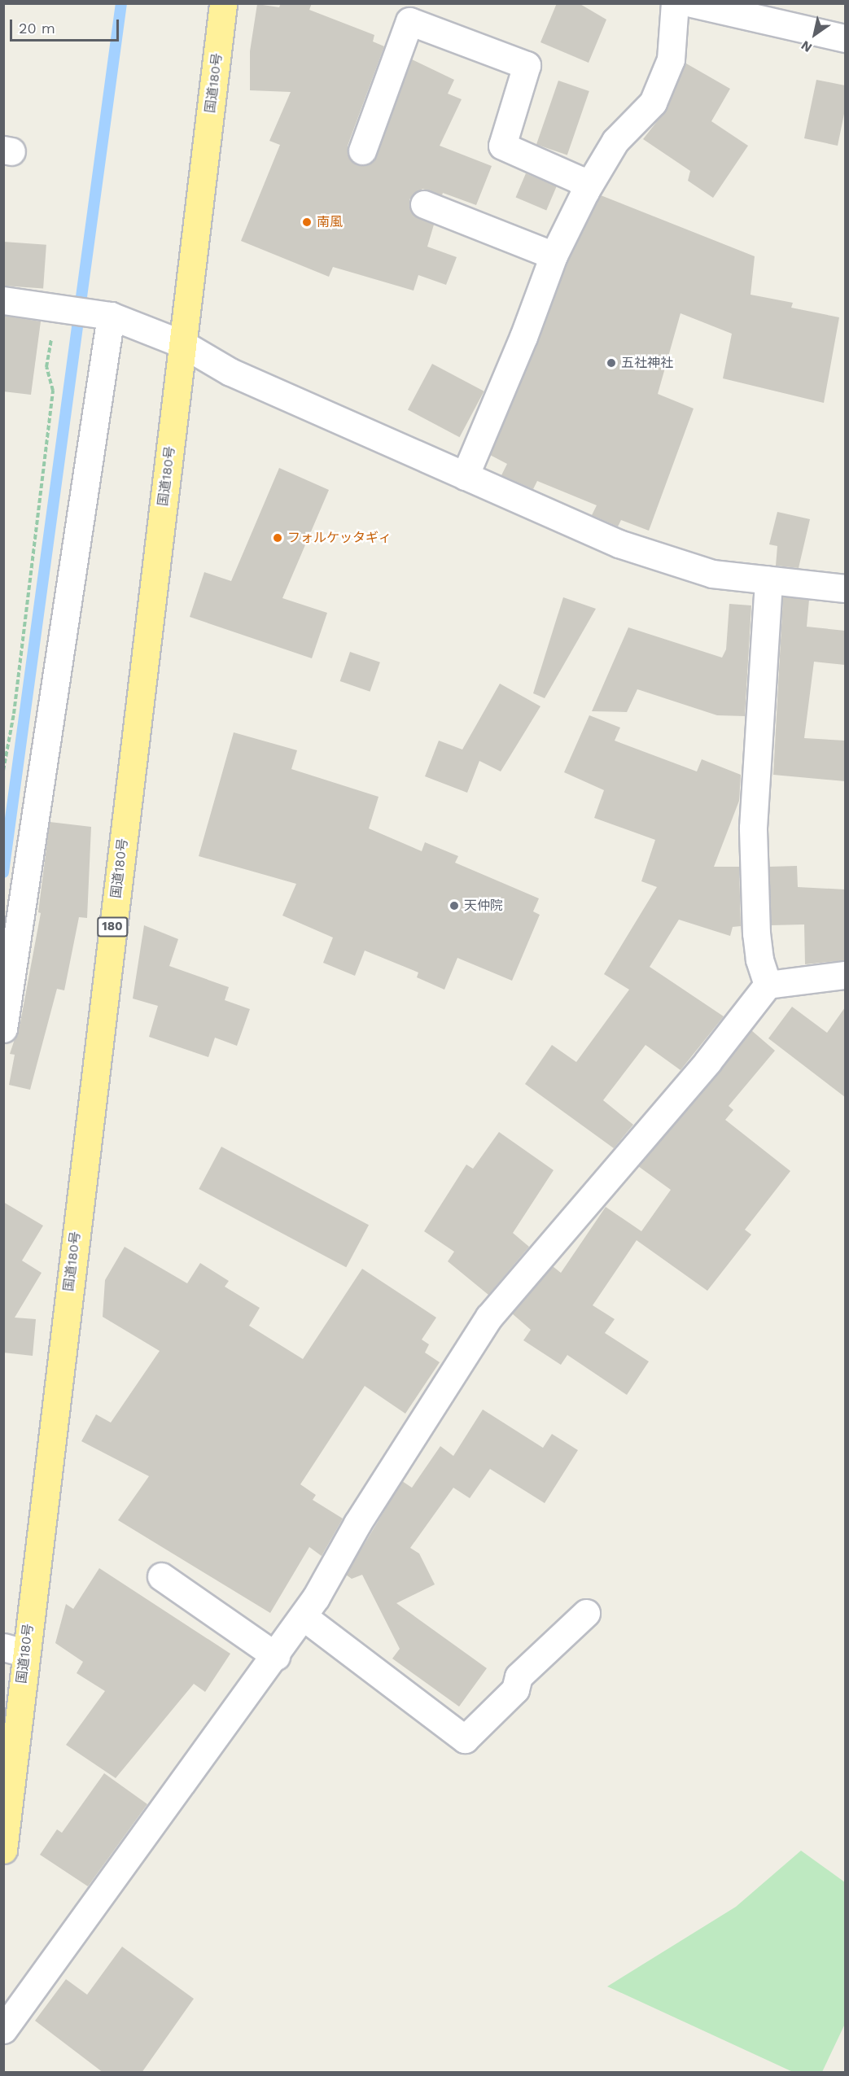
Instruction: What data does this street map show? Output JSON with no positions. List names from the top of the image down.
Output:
{
  "streets": {
    "highway": ["国道180号", "180"]
  },
  "places": [
    "南風",
    "五社神社",
    "フォルケッタギィ",
    "天仲院"
  ],
  "scale_bar": "20 m",
  "north": "bottom left"
}
